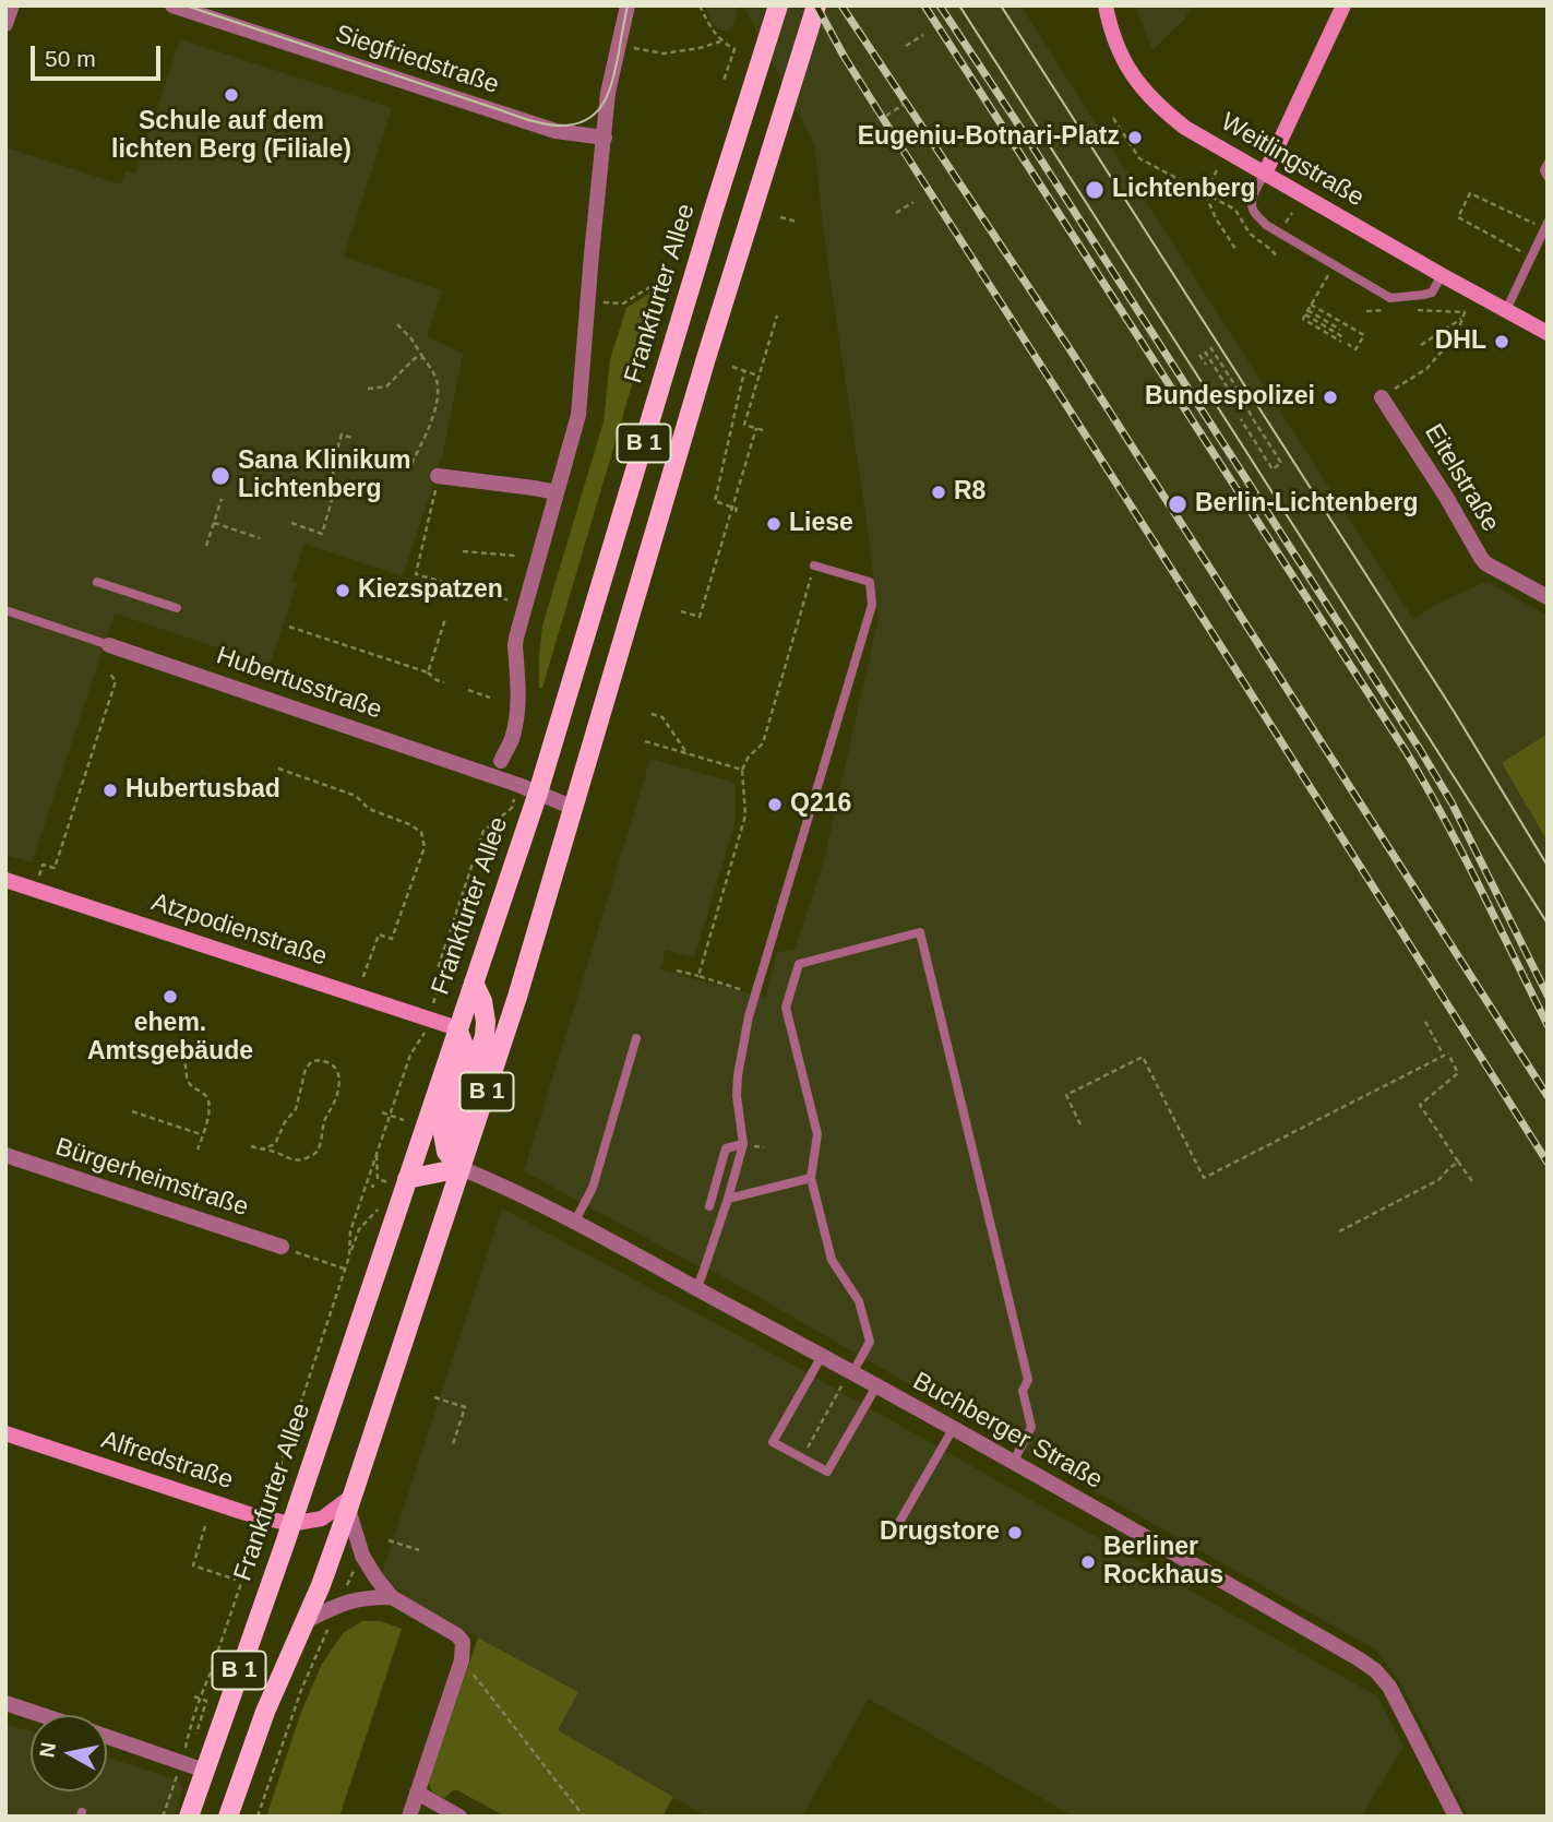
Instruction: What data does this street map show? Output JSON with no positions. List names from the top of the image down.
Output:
{
  "streets": {
    "main road": ["Frankfurter Allee", "B 1"],
    "street": [
      "Siegfriedstraße",
      "Weitlingstraße",
      "Eitelstraße",
      "Hubertusstraße",
      "Atzpodienstraße",
      "Bürgerheimstraße",
      "Buchberger Straße",
      "Alfredstraße"
    ]
  },
  "crossings": [
    ["Siegfriedstraße", "Frankfurter Allee"],
    ["Frankfurter Allee", "Hubertusstraße"],
    ["Frankfurter Allee", "Atzpodienstraße"],
    ["Frankfurter Allee", "Alfredstraße"],
    ["B 1", "Hubertusstraße"],
    ["B 1", "Buchberger Straße"],
    ["B 1", "Alfredstraße"]
  ],
  "places": [
    "Schule auf dem lichten Berg (Filiale)",
    "Eugeniu-Botnari-Platz",
    "Lichtenberg",
    "DHL",
    "Bundespolizei",
    "Sana Klinikum Lichtenberg",
    "R8",
    "Berlin-Lichtenberg",
    "Liese",
    "Kiezspatzen",
    "Hubertusbad",
    "Q216",
    "ehem. Amtsgebäude",
    "Drugstore",
    "Berliner Rockhaus"
  ],
  "scale_bar": "50 m",
  "north": "left"
}
